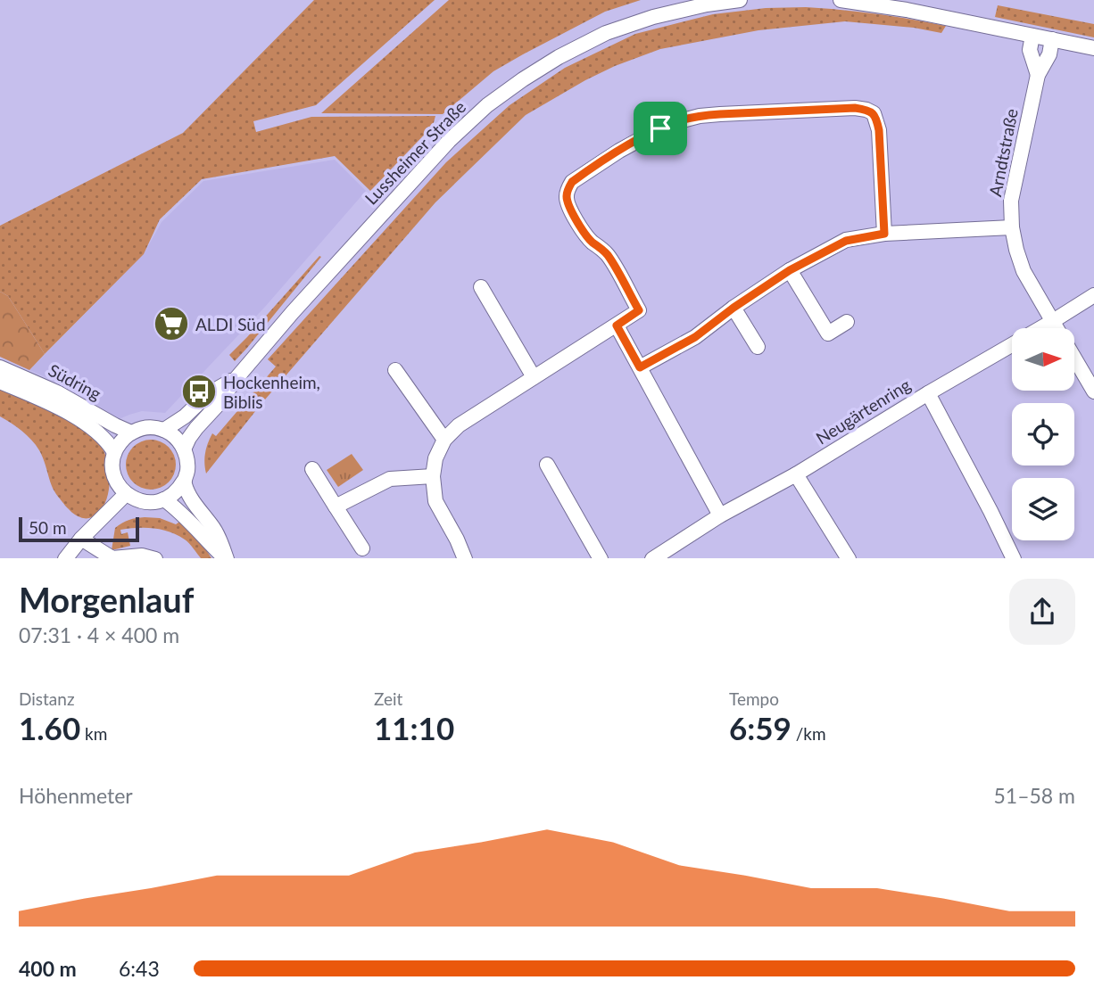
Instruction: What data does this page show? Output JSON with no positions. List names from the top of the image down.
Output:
{
  "streets": {
    "street": [
      "Lussheimer Straße",
      "Arndtstraße",
      "Südring",
      "Neugärtenring"
    ]
  },
  "crossings": [
    ["Lussheimer Straße", "Südring"],
    ["Arndtstraße", "Neugärtenring"]
  ],
  "places": {
    "supermarket": ["ALDI Süd"],
    "bus stop": ["Hockenheim, Biblis"]
  },
  "scale_bar": "50 m",
  "north": "right",
  "page": {
    "scale": "50 m",
    "heading": ["Morgenlauf", "07:31 · 4 × 400 m"],
    "stats": [
      ["Distanz", "1.60 km"],
      ["Zeit", "11:10"],
      ["Tempo", "6:59 /km"]
    ],
    "chart": ["Höhenmeter", "51–58 m"],
    "list": [
      {
        "name": "400 m",
        "note": "6:43"
      }
    ]
  }
}
